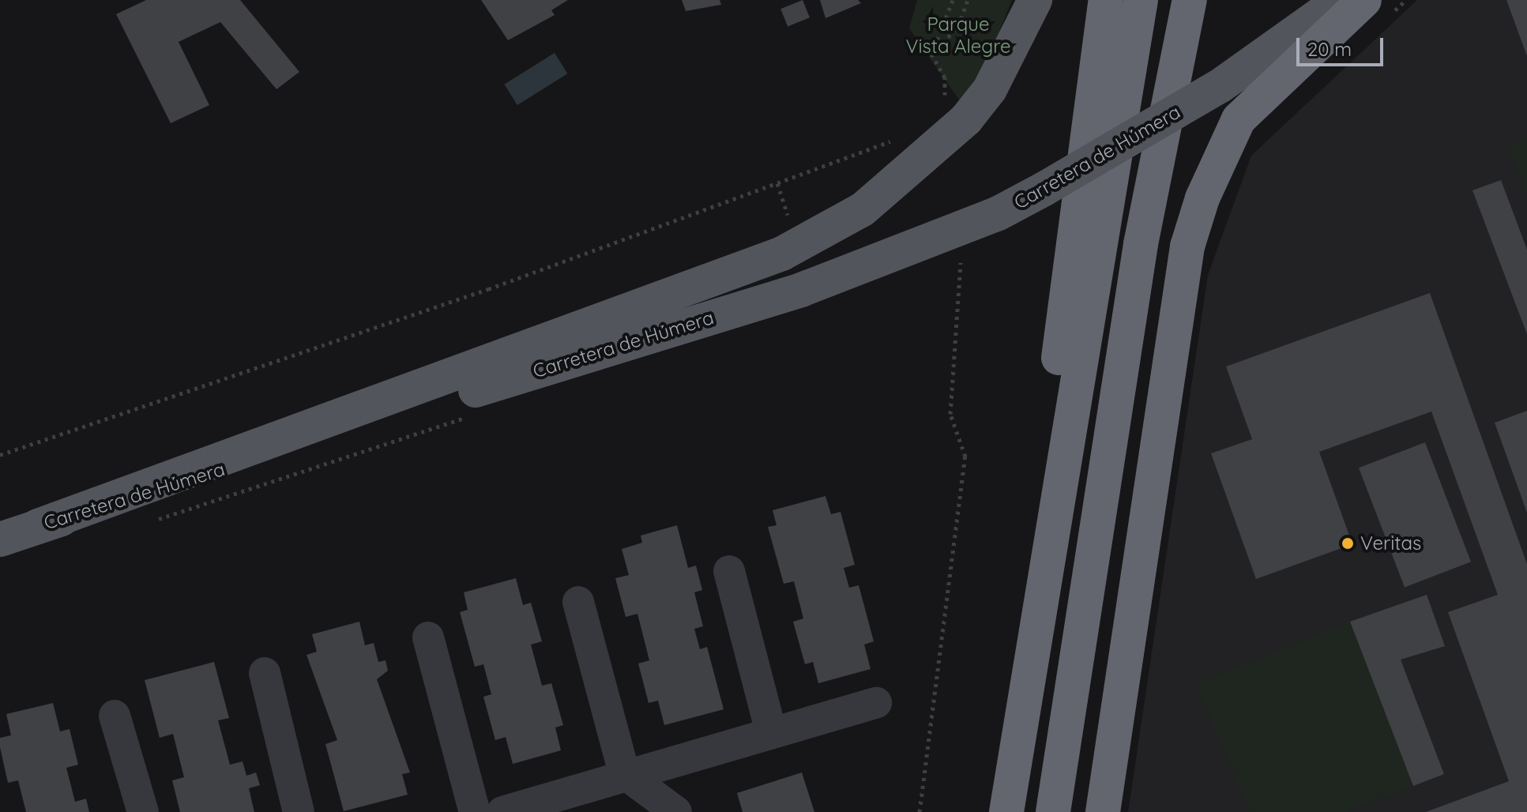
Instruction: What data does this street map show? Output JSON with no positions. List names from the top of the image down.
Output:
{
  "streets": {
    "main road": ["Carretera de Húmera"]
  },
  "parks": ["Parque Vista Alegre"],
  "places": ["Veritas"],
  "scale_bar": "20 m"
}
